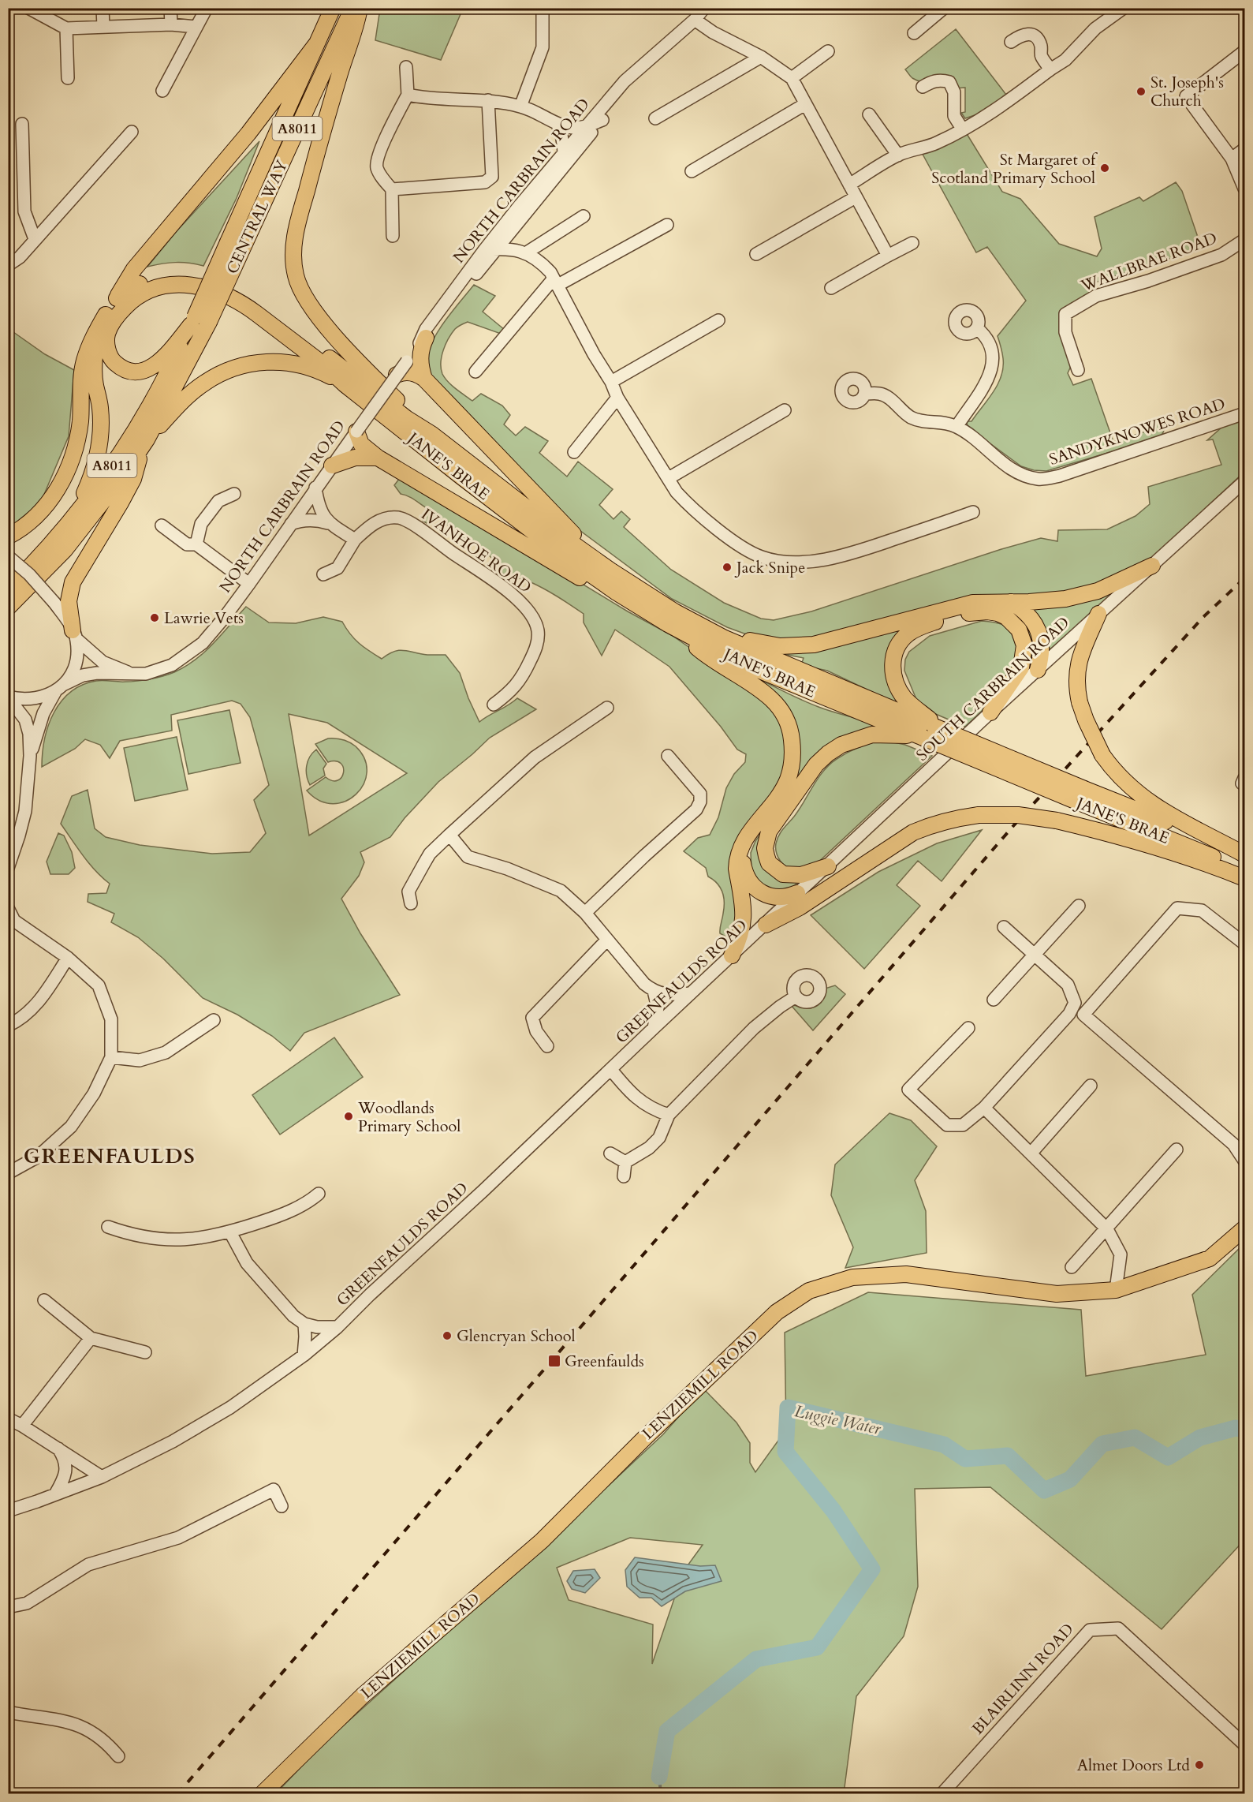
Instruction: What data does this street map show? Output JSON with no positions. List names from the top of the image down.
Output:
{
  "streets": {
    "main road": [
      "A8011",
      "CENTRAL WAY",
      "JANE'S BRAE",
      "LENZIEMILL ROAD"
    ],
    "street": [
      "NORTH CARBRAIN ROAD",
      "WALLBRAE ROAD",
      "SANDYKNOWES ROAD",
      "IVANHOE ROAD",
      "SOUTH CARBRAIN ROAD",
      "GREENFAULDS ROAD",
      "BLAIRLINN ROAD"
    ]
  },
  "crossings": [
    ["A8011", "CENTRAL WAY"],
    ["SOUTH CARBRAIN ROAD", "GREENFAULDS ROAD"]
  ],
  "districts": ["GREENFAULDS"],
  "water": ["Luggie Water"],
  "places": {
    "other": [
      "St. Joseph's Church",
      "St Margaret of Scotland Primary School",
      "Jack Snipe",
      "Lawrie Vets",
      "Woodlands Primary School",
      "Glencryan School",
      "Almet Doors Ltd"
    ],
    "transit": ["Greenfaulds"]
  }
}
